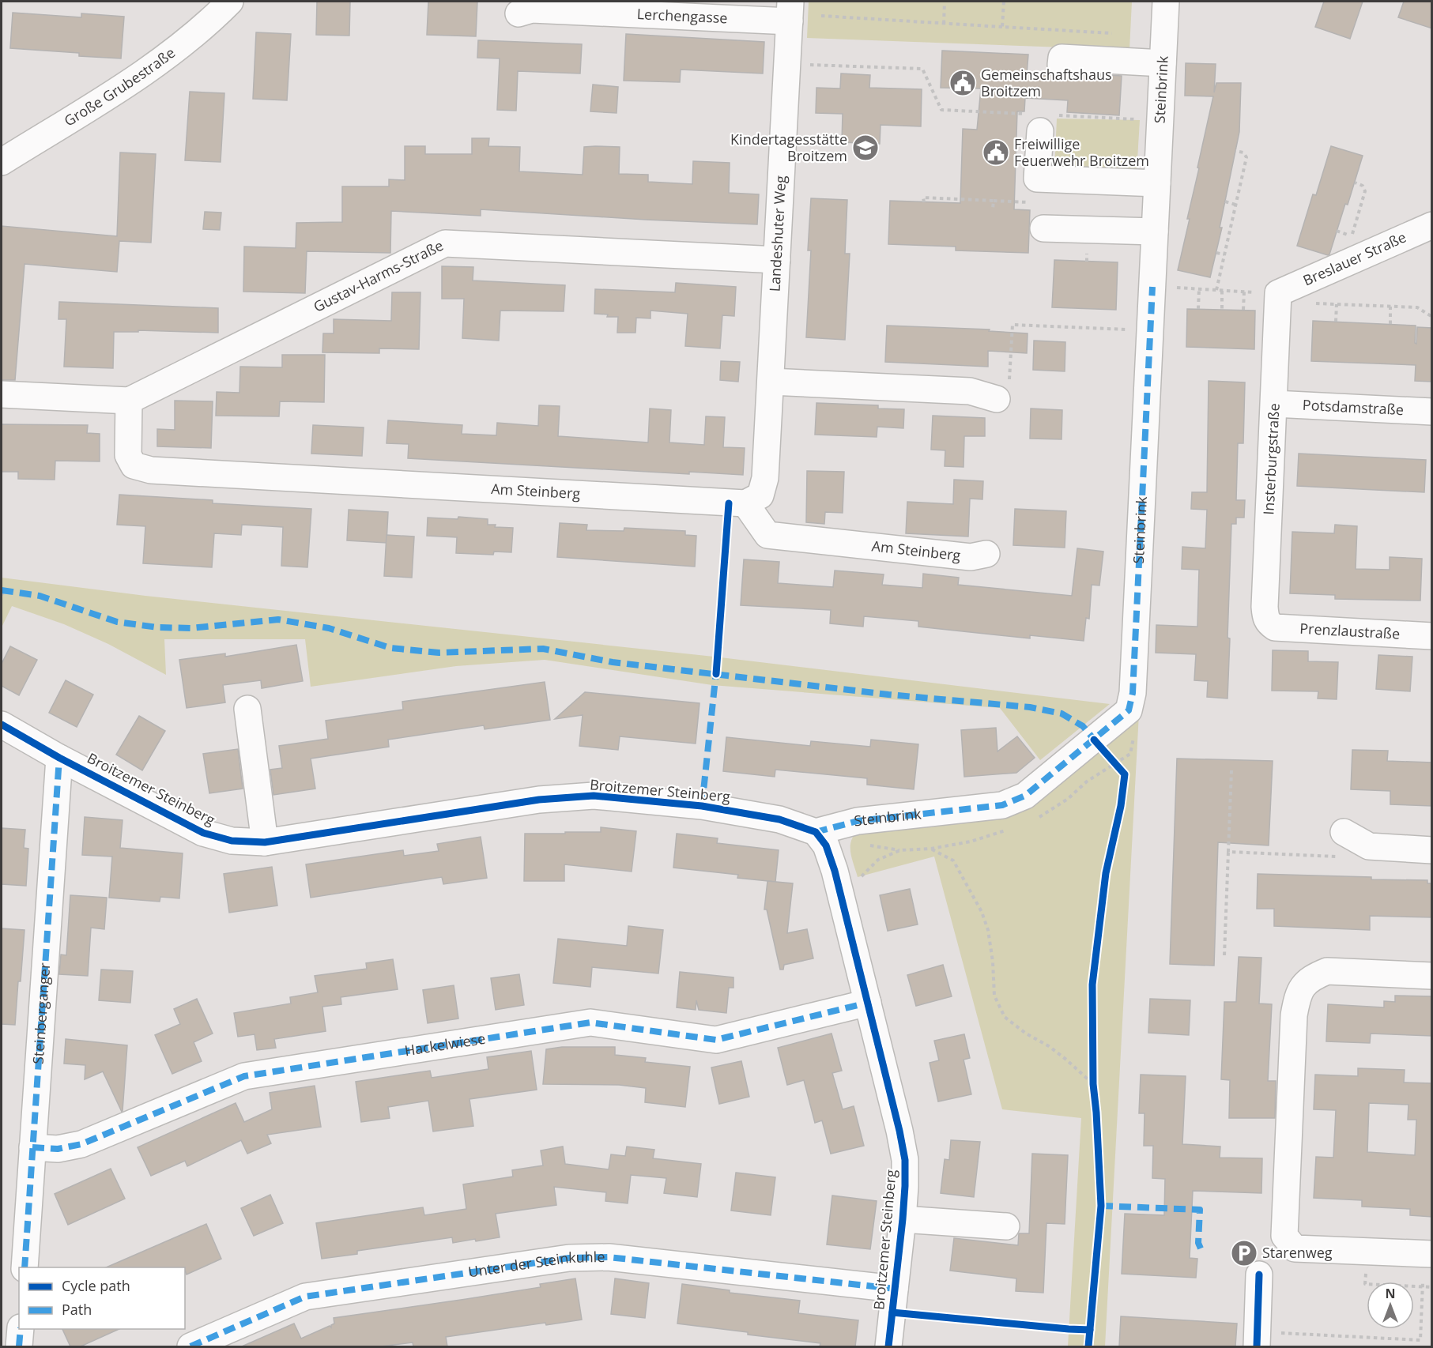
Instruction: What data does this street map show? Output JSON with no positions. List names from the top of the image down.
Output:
{
  "streets": {
    "street": [
      "Lerchengasse",
      "Große Grubestraße",
      "Steinbrink",
      "Landeshuter Weg",
      "Breslauer Straße",
      "Gustav-Harms-Straße",
      "Potsdamstraße",
      "Insterburgstraße",
      "Am Steinberg",
      "Prenzlaustraße",
      "Broitzemer Steinberg",
      "Steinberganger",
      "Hackelwiese",
      "Unter der Steinkuhle"
    ]
  },
  "crossings": [
    ["Lerchengasse", "Landeshuter Weg"],
    ["Steinbrink", "Broitzemer Steinberg"],
    ["Landeshuter Weg", "Gustav-Harms-Straße"],
    ["Landeshuter Weg", "Am Steinberg"],
    ["Breslauer Straße", "Insterburgstraße"],
    ["Gustav-Harms-Straße", "Am Steinberg"],
    ["Potsdamstraße", "Insterburgstraße"],
    ["Insterburgstraße", "Prenzlaustraße"],
    ["Broitzemer Steinberg", "Steinberganger"],
    ["Broitzemer Steinberg", "Hackelwiese"],
    ["Broitzemer Steinberg", "Unter der Steinkuhle"],
    ["Steinberganger", "Hackelwiese"]
  ],
  "places": {
    "public building": ["Gemeinschaftshaus Broitzem", "Freiwillige Feuerwehr Broitzem"],
    "school or university": ["Kindertagesstätte Broitzem"],
    "parking": ["Starenweg"]
  },
  "legend": ["Cycle path", "Path"],
  "north": "top"
}
